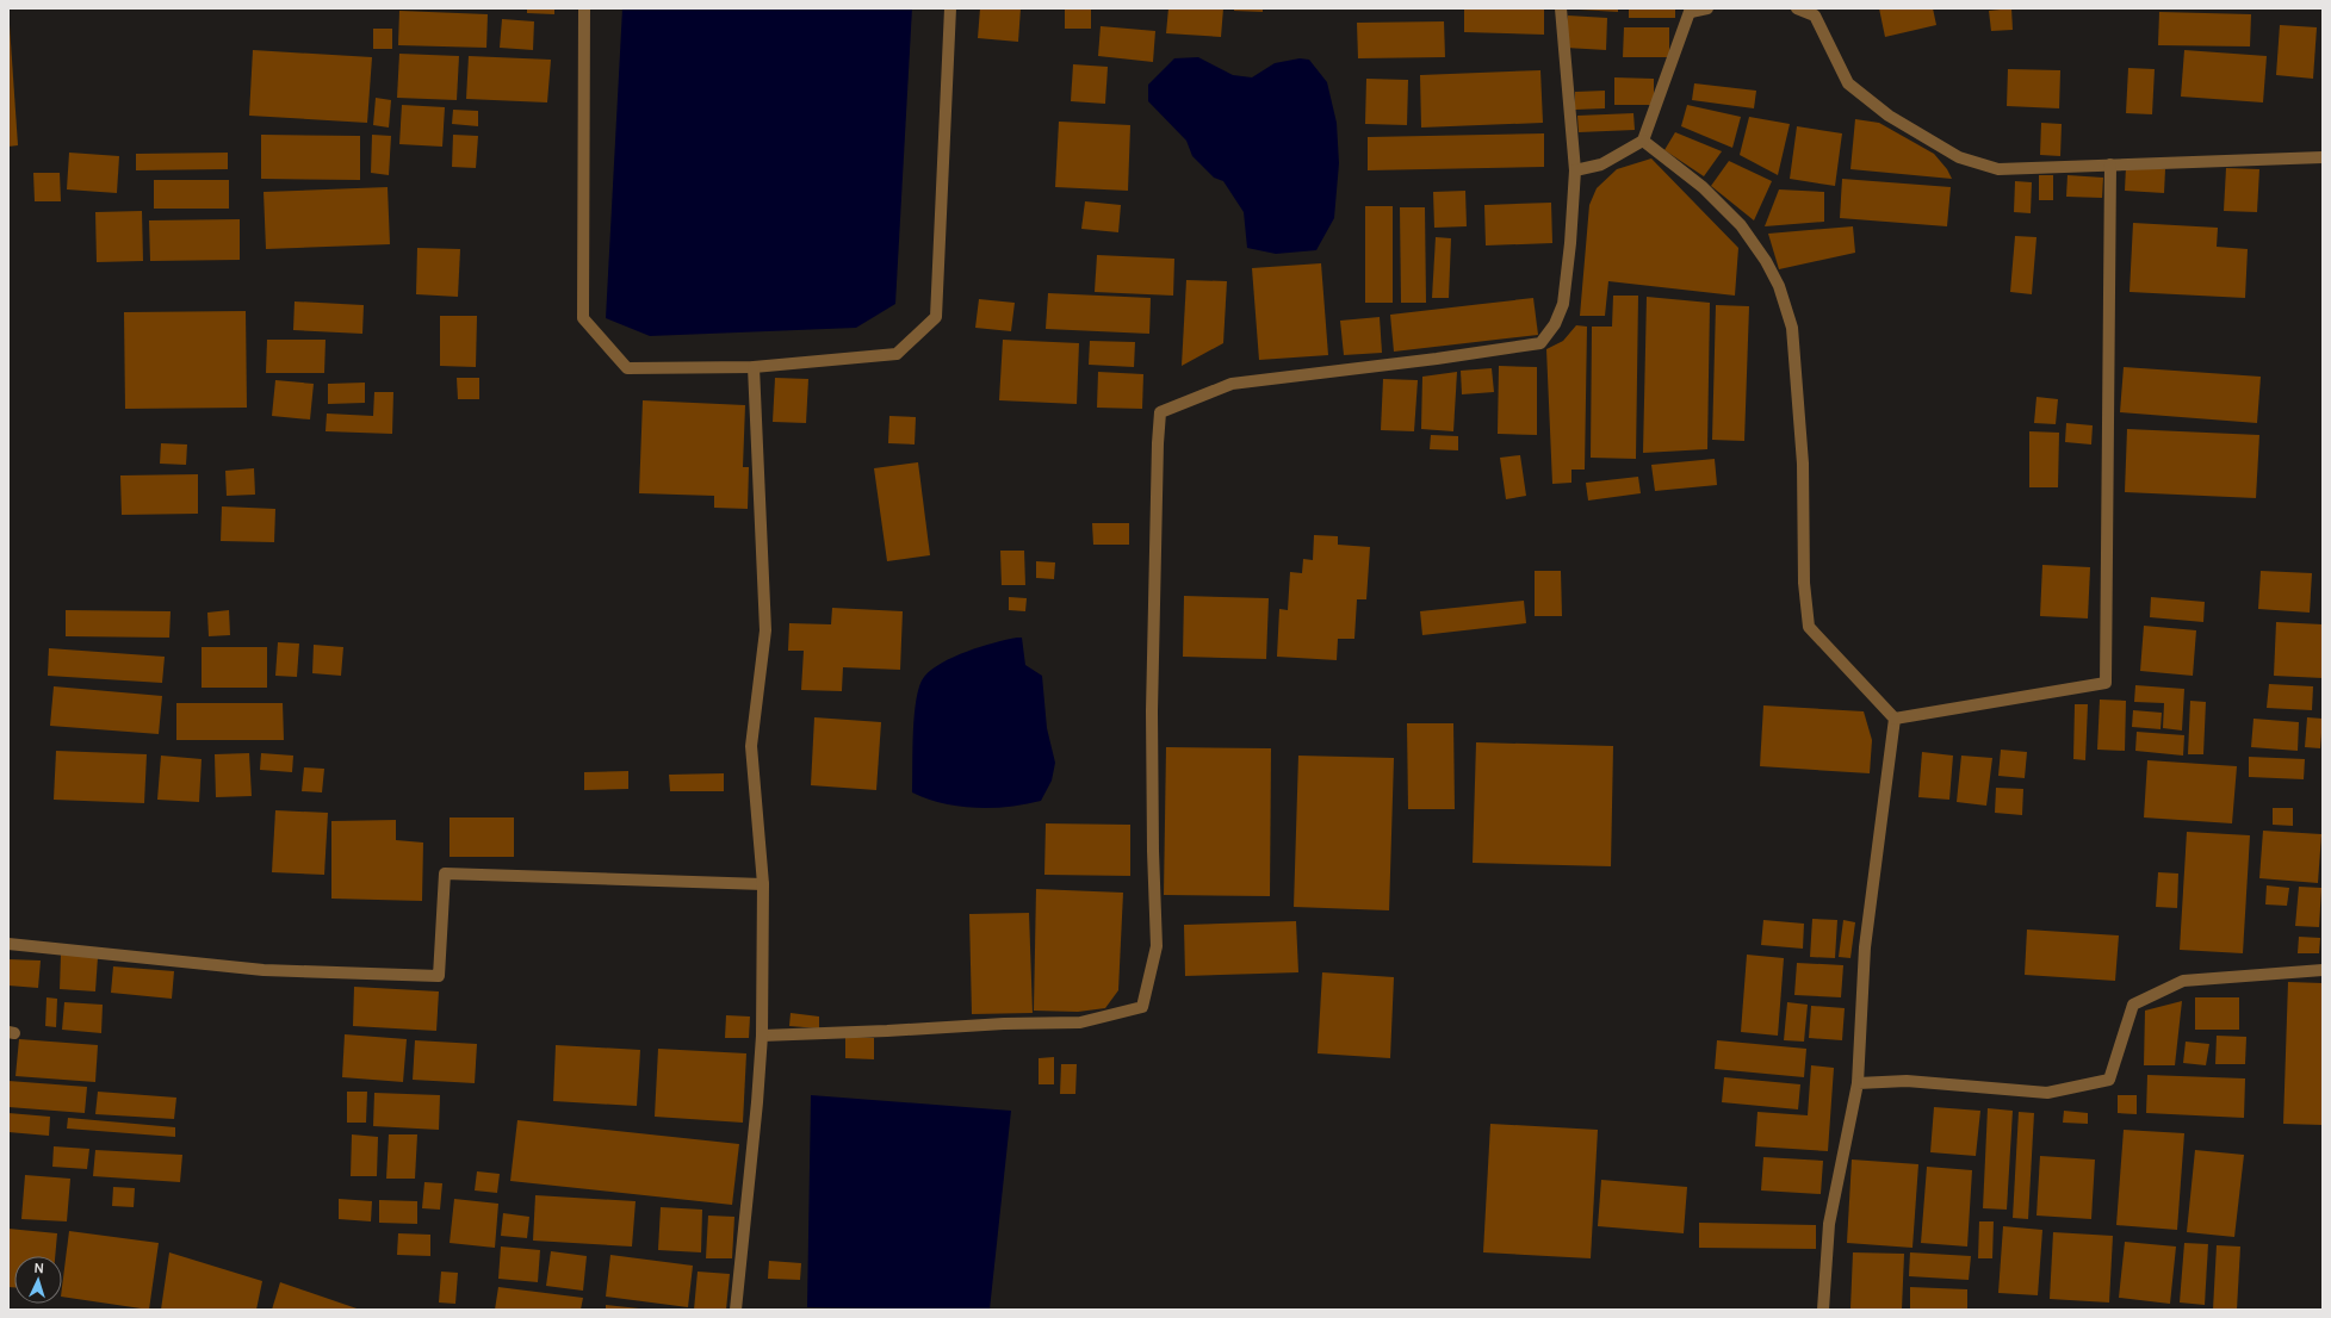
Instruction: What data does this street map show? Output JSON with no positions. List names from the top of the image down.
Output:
{
  "north": "top"
}
